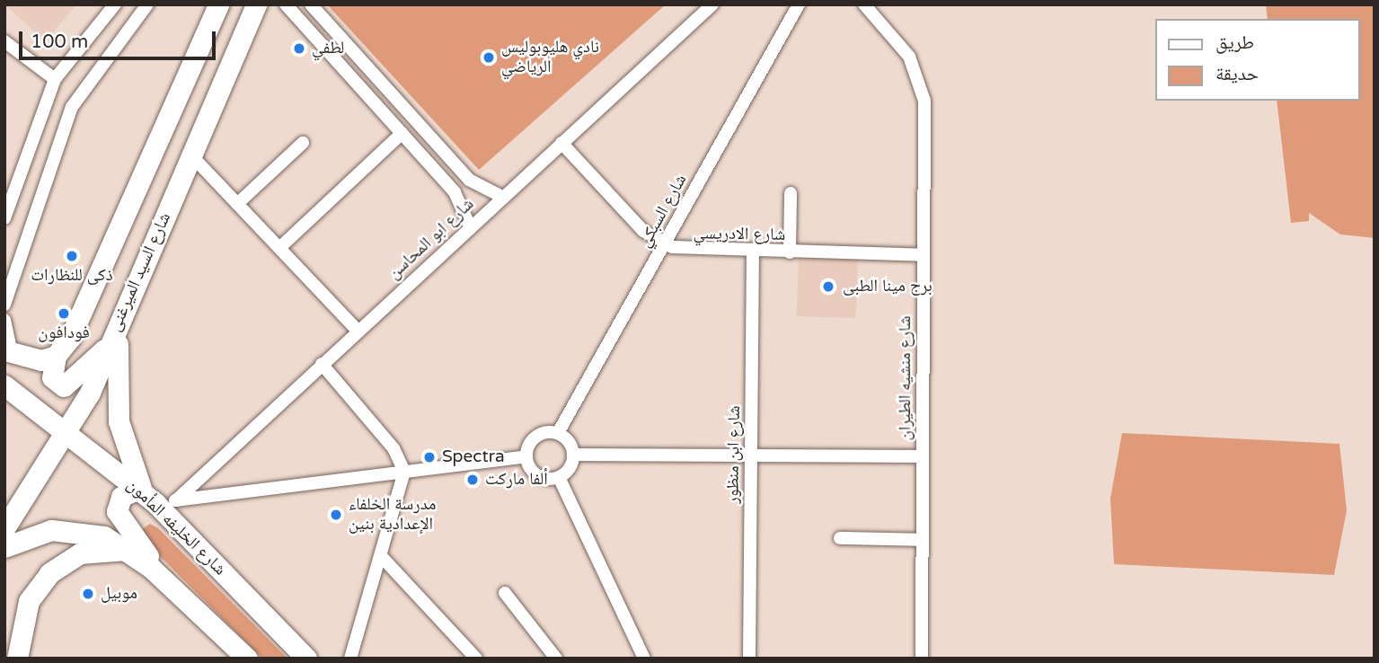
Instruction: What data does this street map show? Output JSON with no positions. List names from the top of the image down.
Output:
{
  "streets": {
    "main road": ["شارع السيد الميرغنى", "شارع الخليفه المأمون"],
    "street": [
      "شارع السبكي",
      "شارع الادريسي",
      "شارع ابو المحاسن",
      "شارع منشيه الطيران",
      "شارع ابن منظور"
    ]
  },
  "crossings": [
    ["شارع السبكي", "شارع الادريسي"],
    ["شارع الادريسي", "شارع منشيه الطيران"],
    ["شارع الادريسي", "شارع ابن منظور"],
    ["شارع السيد الميرغنى", "شارع الخليفه المأمون"]
  ],
  "places": [
    "لطفي",
    "نادي هليوبوليس الرياضي",
    "ذكى للنظارات",
    "برج مينا الطبى",
    "فودافون",
    "Spectra",
    "ألفا ماركت",
    "مدرسة الخلفاء الإعدادية بنين",
    "موبيل"
  ],
  "legend": ["طريق", "حديقة"],
  "scale_bar": "100 m"
}
